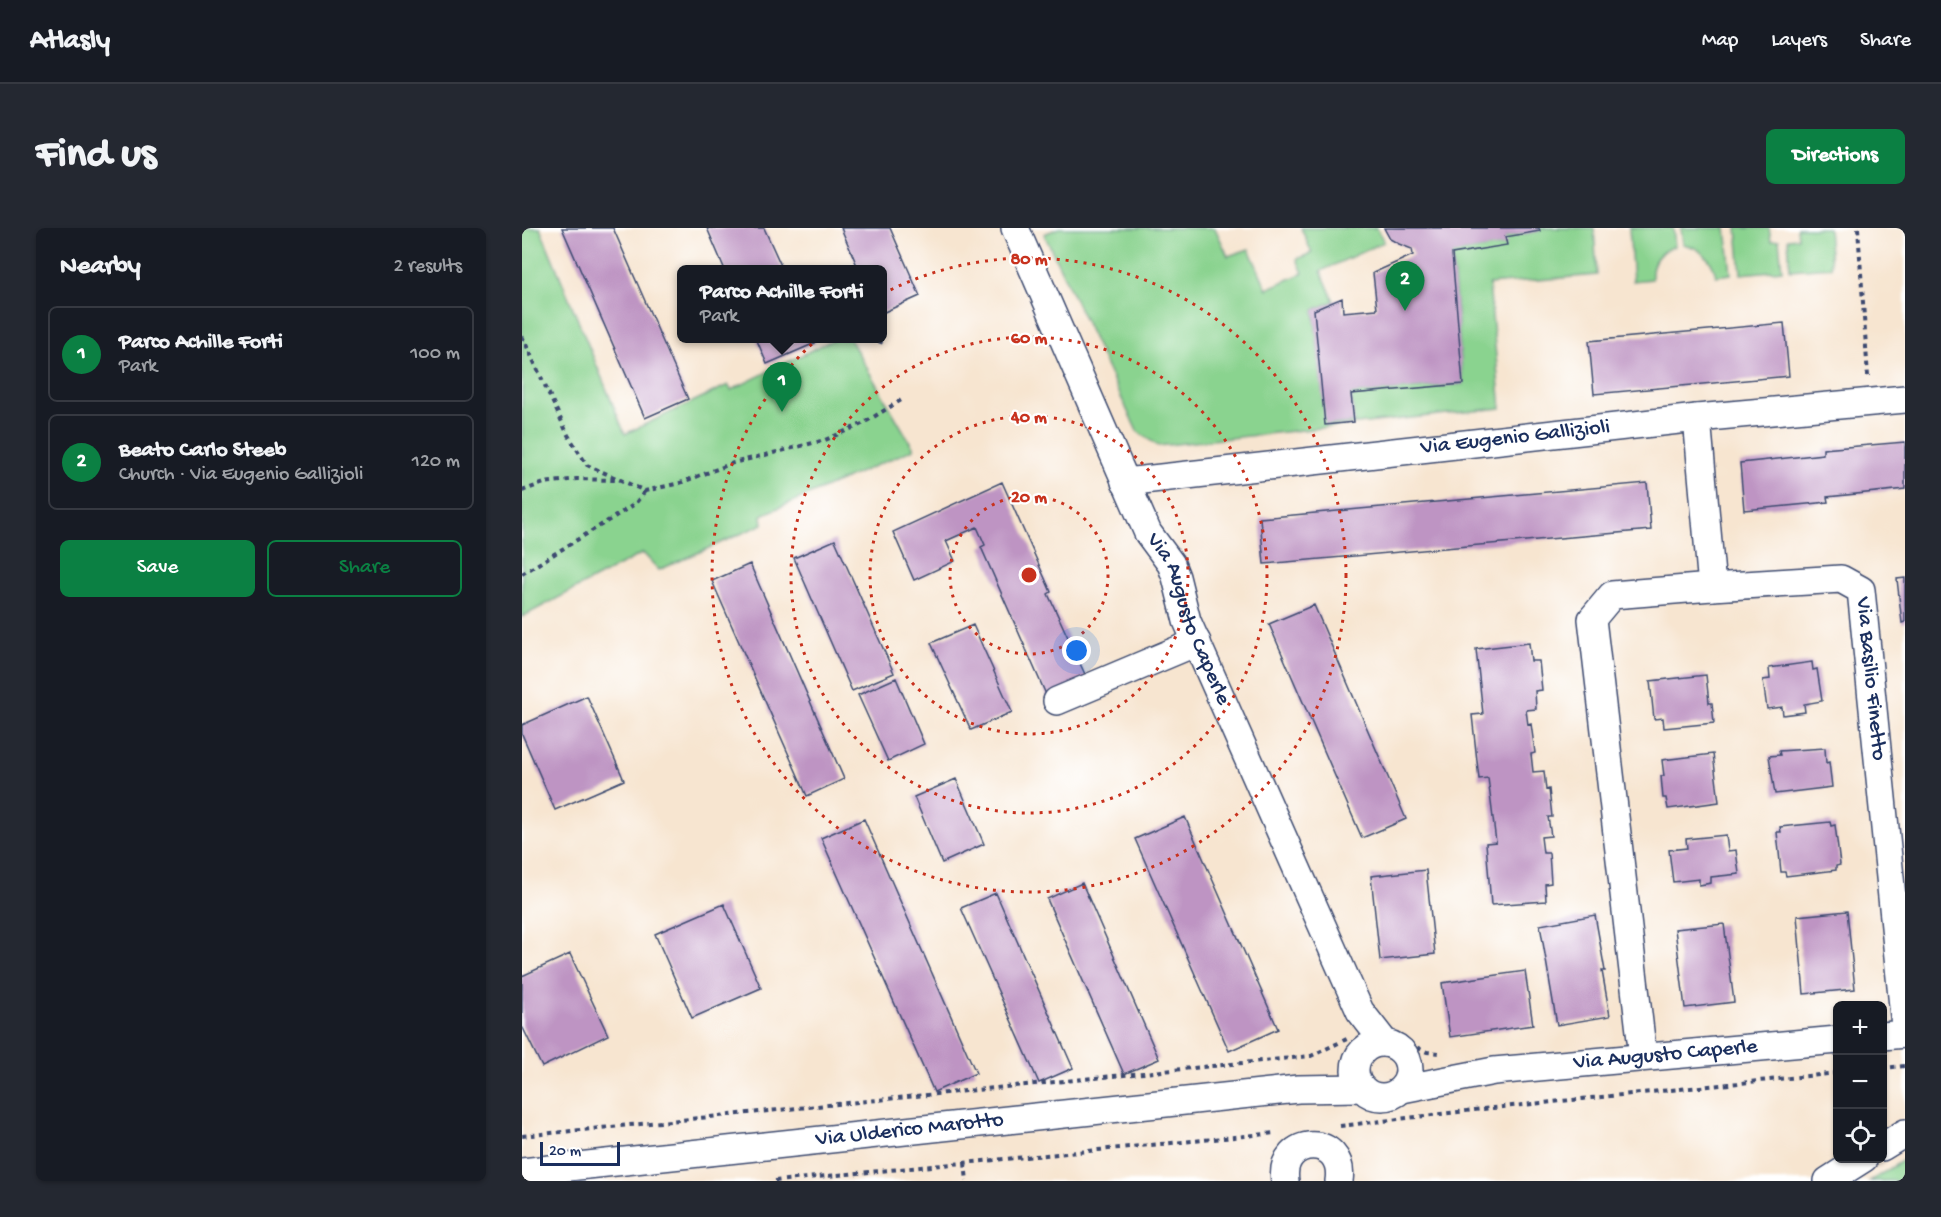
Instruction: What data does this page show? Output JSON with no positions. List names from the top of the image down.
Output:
{
  "streets": {
    "street": [
      "Via Eugenio Gallizioli",
      "Via Augusto Caperle",
      "Via Basilio Finetto",
      "Via Ulderico Marotto"
    ]
  },
  "crossings": [
    ["Via Eugenio Gallizioli", "Via Augusto Caperle"],
    ["Via Augusto Caperle", "Via Basilio Finetto"],
    ["Via Augusto Caperle", "Via Ulderico Marotto"]
  ],
  "scale_bar": "20 m",
  "page": {
    "header": "Atlasly",
    "nav": ["Map", "Layers", "Share"],
    "buttons": [
      "Directions",
      ["Save", "Share"]
    ],
    "title": "Find us",
    "heading": ["Nearby", "2 results"],
    "pins": ["2", "1"],
    "popup": ["Parco Achille Forti", "Park"],
    "list": [
      {
        "mark": "1",
        "name": "Parco Achille Forti",
        "note": "Park",
        "value": "100 m"
      },
      {
        "mark": "2",
        "name": "Beato Carlo Steeb",
        "note": "Church · Via Eugenio Gallizioli",
        "value": "120 m"
      }
    ],
    "map_buttons": ["+", "−"],
    "scale": "20 m"
  },
  "rings": [
    "80 m",
    "60 m",
    "40 m",
    "20 m"
  ]
}
